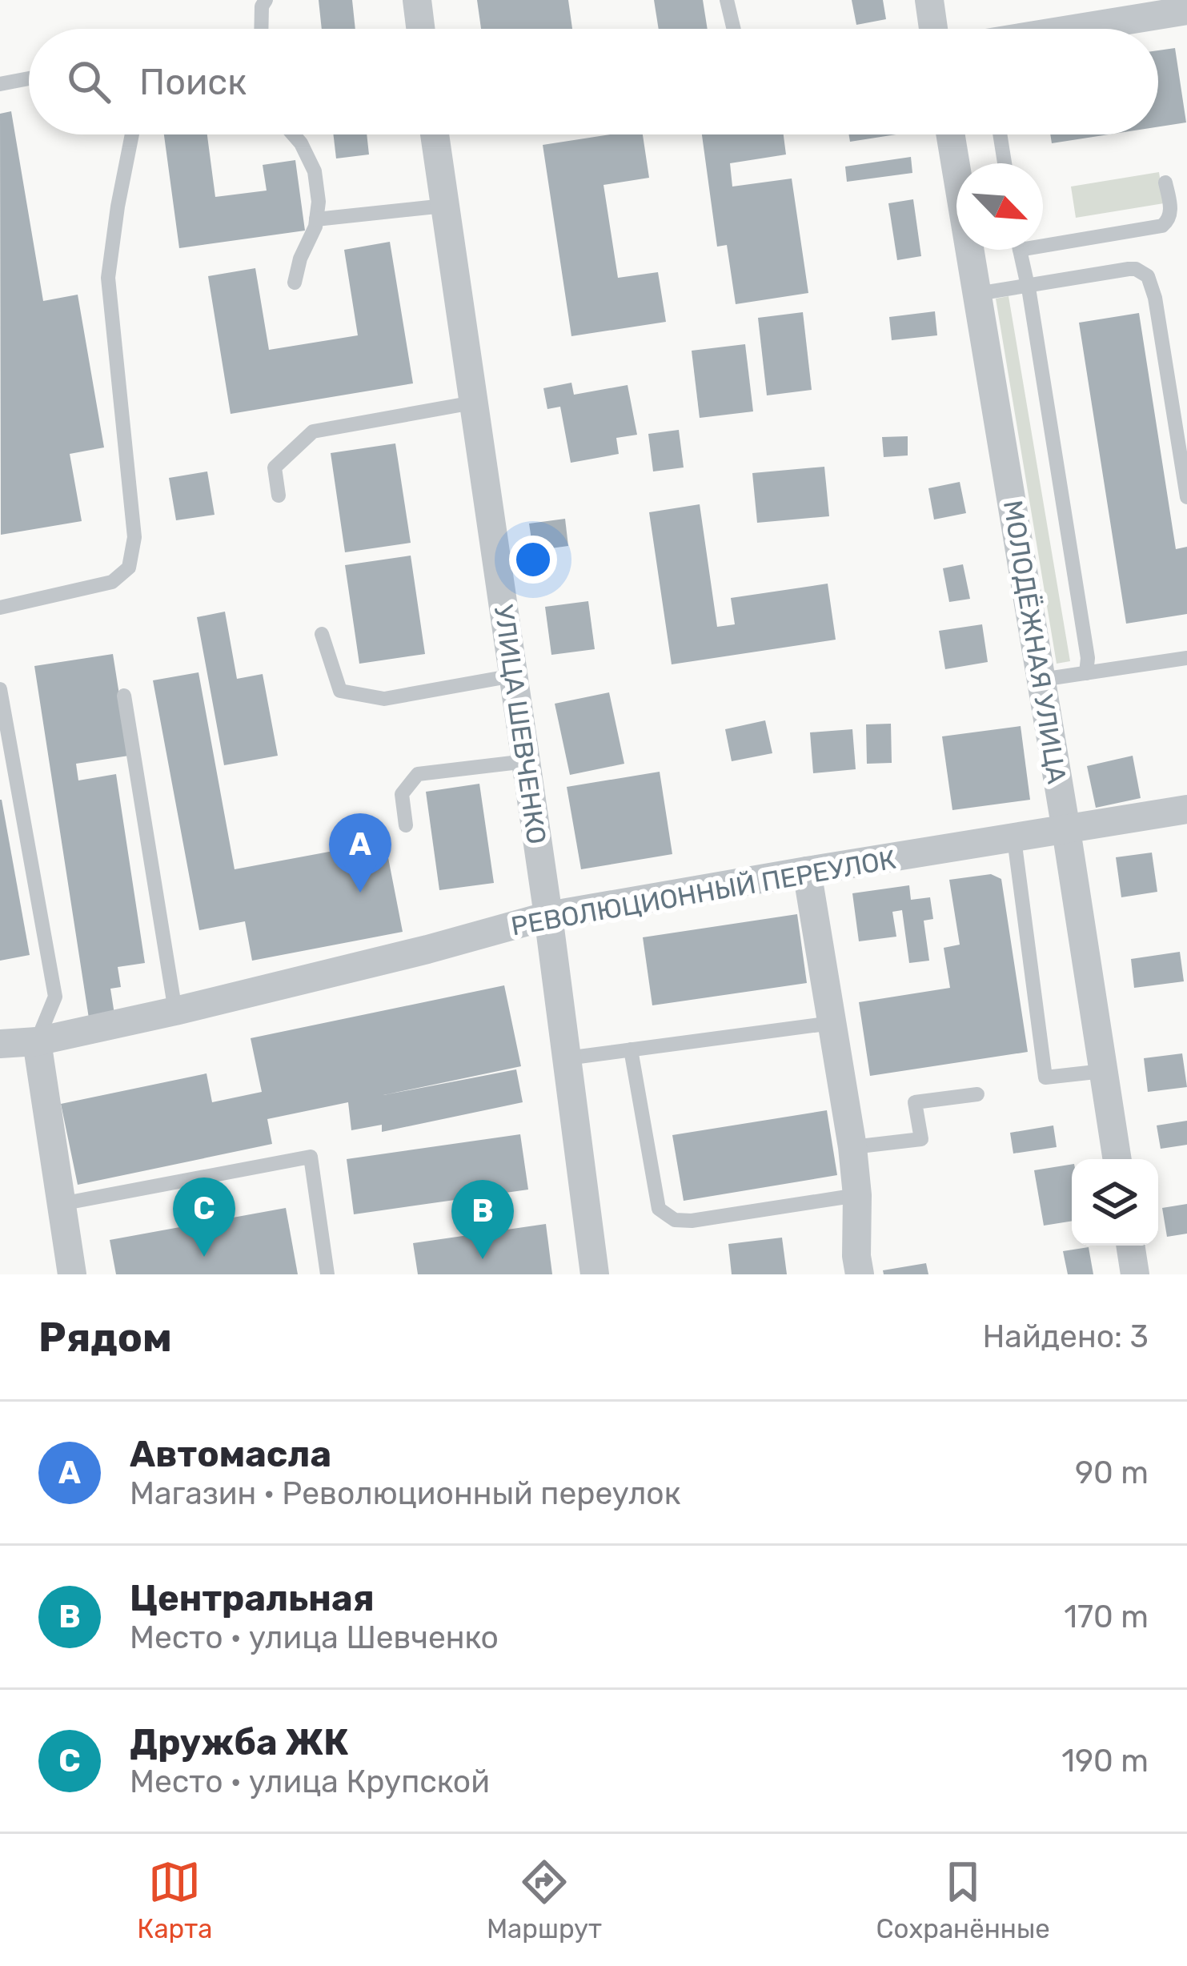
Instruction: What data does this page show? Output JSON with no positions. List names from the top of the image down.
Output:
{
  "streets": {
    "street": ["МОЛОДЁЖНАЯ УЛИЦА", "УЛИЦА ШЕВЧЕНКО", "РЕВОЛЮЦИОННЫЙ ПЕРЕУЛОК"]
  },
  "crossings": [
    ["МОЛОДЁЖНАЯ УЛИЦА", "РЕВОЛЮЦИОННЫЙ ПЕРЕУЛОК"],
    ["УЛИЦА ШЕВЧЕНКО", "РЕВОЛЮЦИОННЫЙ ПЕРЕУЛОК"]
  ],
  "north": "bottom right",
  "page": {
    "search": "Поиск",
    "pins": ["A", "C", "B"],
    "heading": ["Рядом", "Найдено: 3"],
    "list": [
      {
        "mark": "A",
        "name": "Автомасла",
        "note": "Магазин · Революционный переулок",
        "value": "90 m"
      },
      {
        "mark": "B",
        "name": "Центральная",
        "note": "Место · улица Шевченко",
        "value": "170 m"
      },
      {
        "mark": "C",
        "name": "Дружба ЖК",
        "note": "Место · улица Крупской",
        "value": "190 m"
      }
    ],
    "nav": ["Карта", "Маршрут", "Сохранённые"]
  }
}
